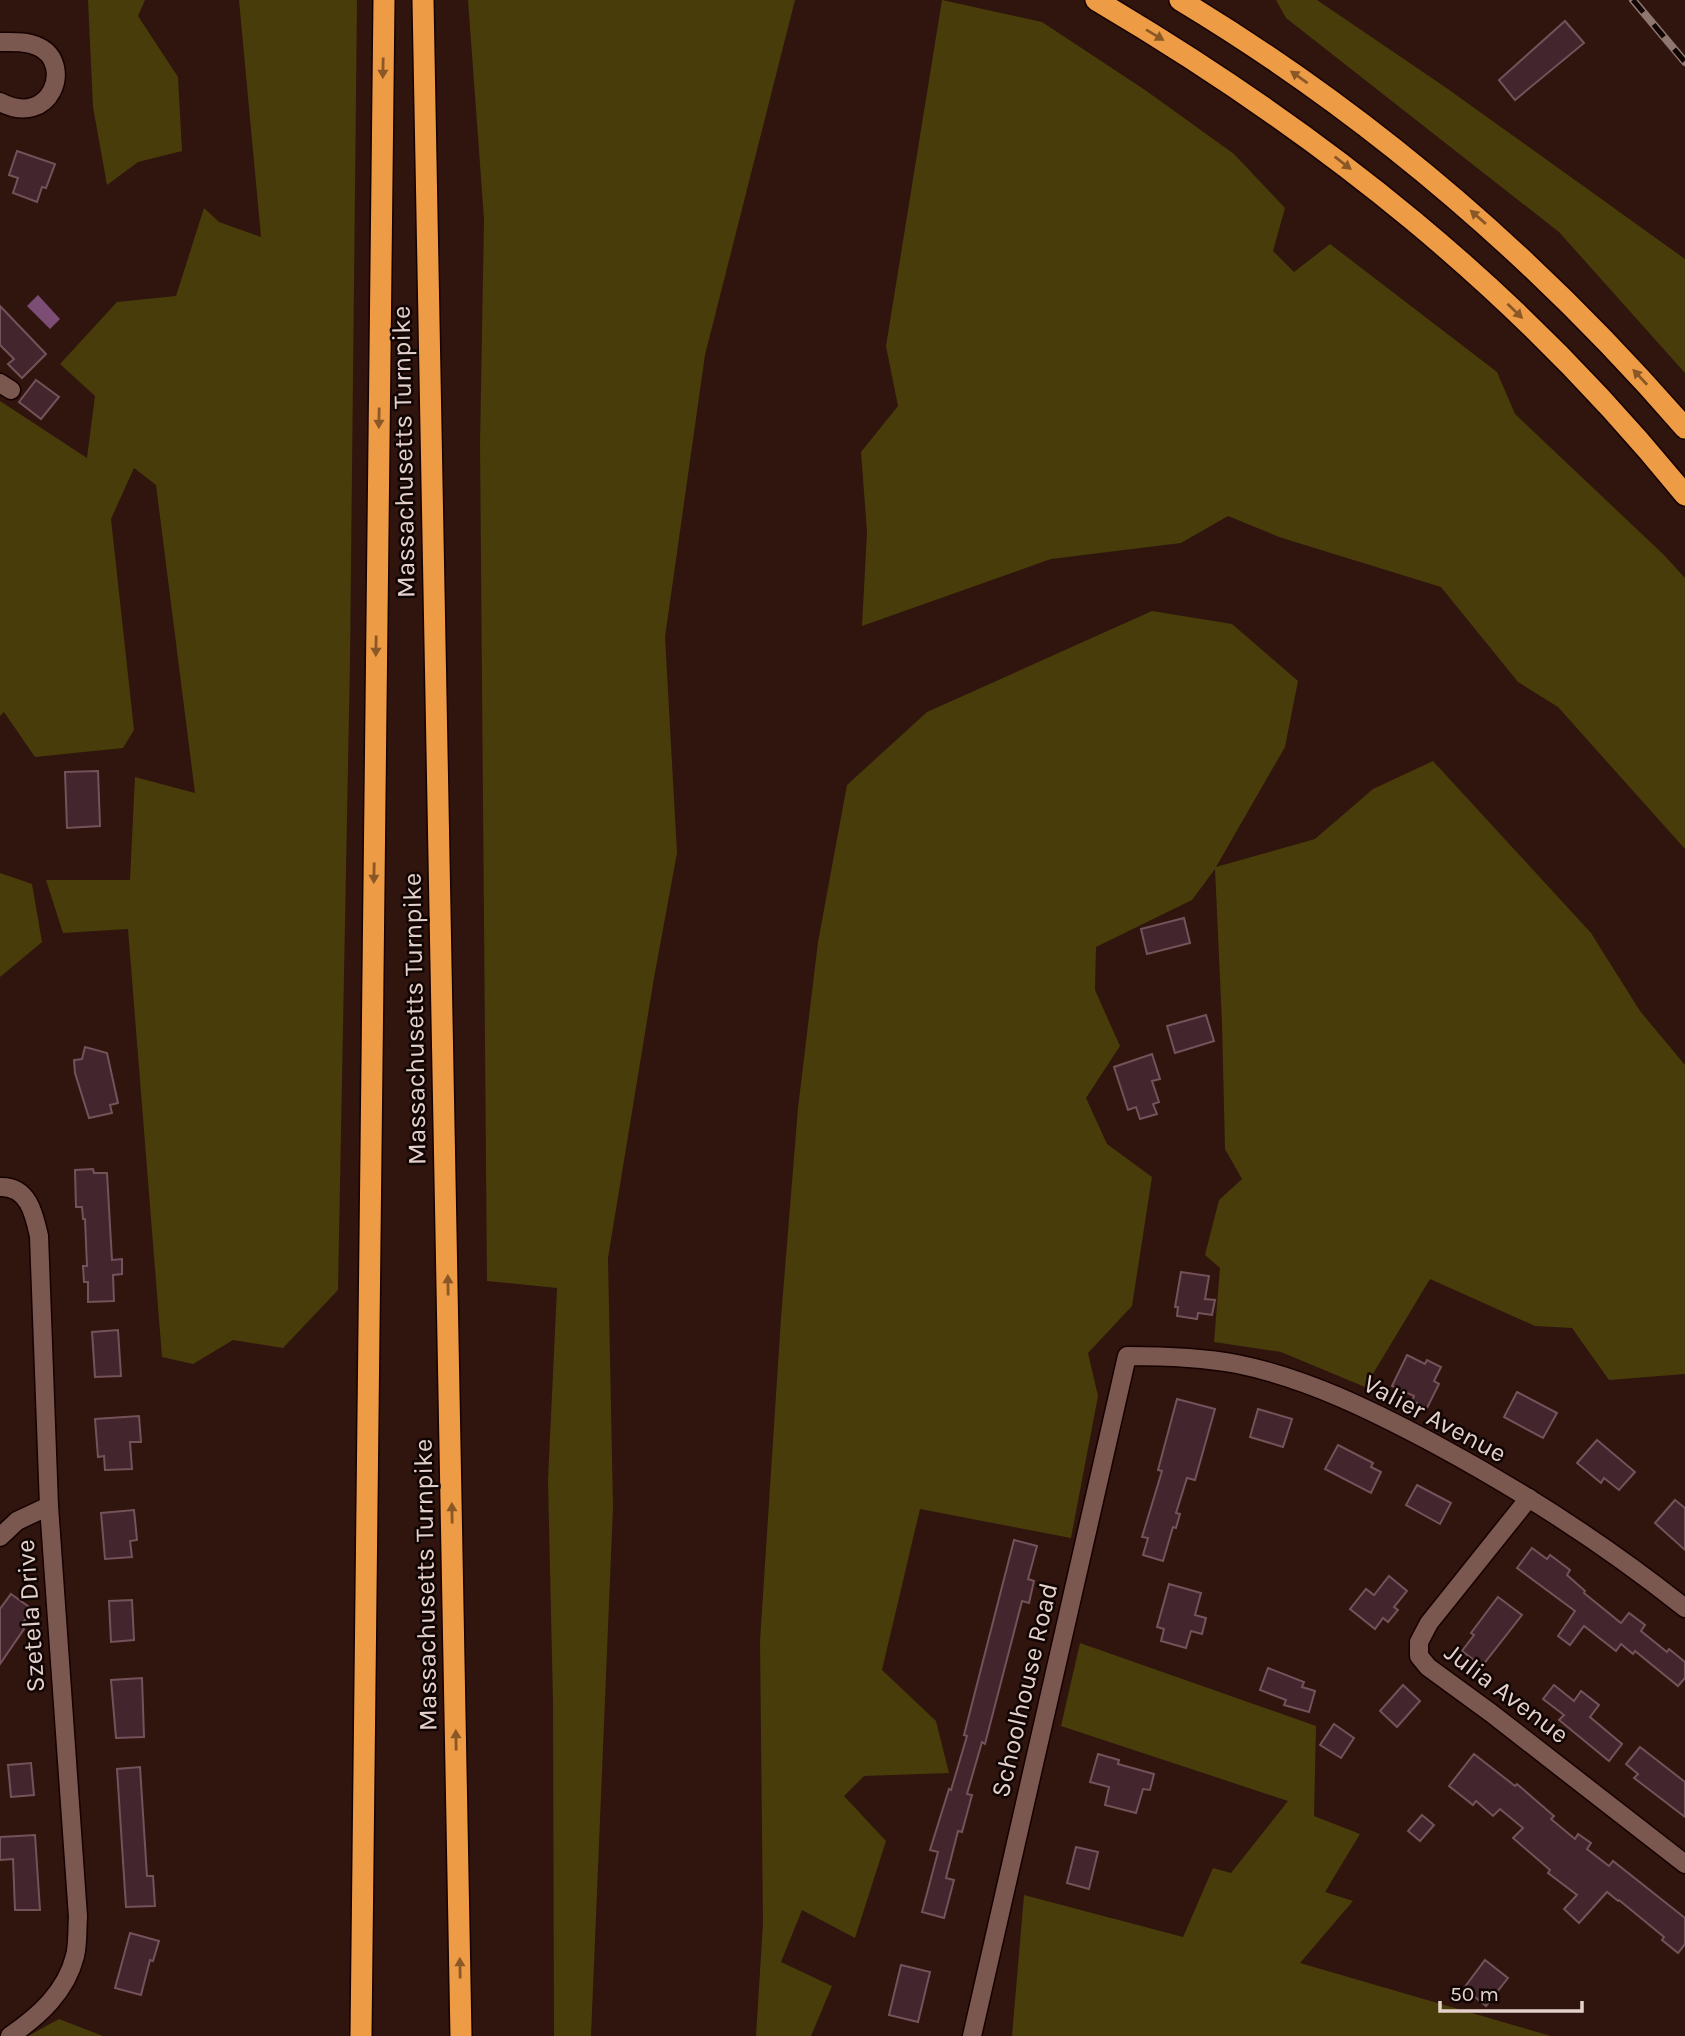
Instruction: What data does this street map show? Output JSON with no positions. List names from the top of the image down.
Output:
{
  "streets": {
    "highway": ["Massachusetts Turnpike"],
    "street": [
      "Valier Avenue",
      "Szetela Drive",
      "Schoolhouse Road",
      "Julia Avenue"
    ]
  },
  "crossings": [
    ["Valier Avenue", "Schoolhouse Road"],
    ["Valier Avenue", "Julia Avenue"]
  ],
  "scale_bar": "50 m"
}
